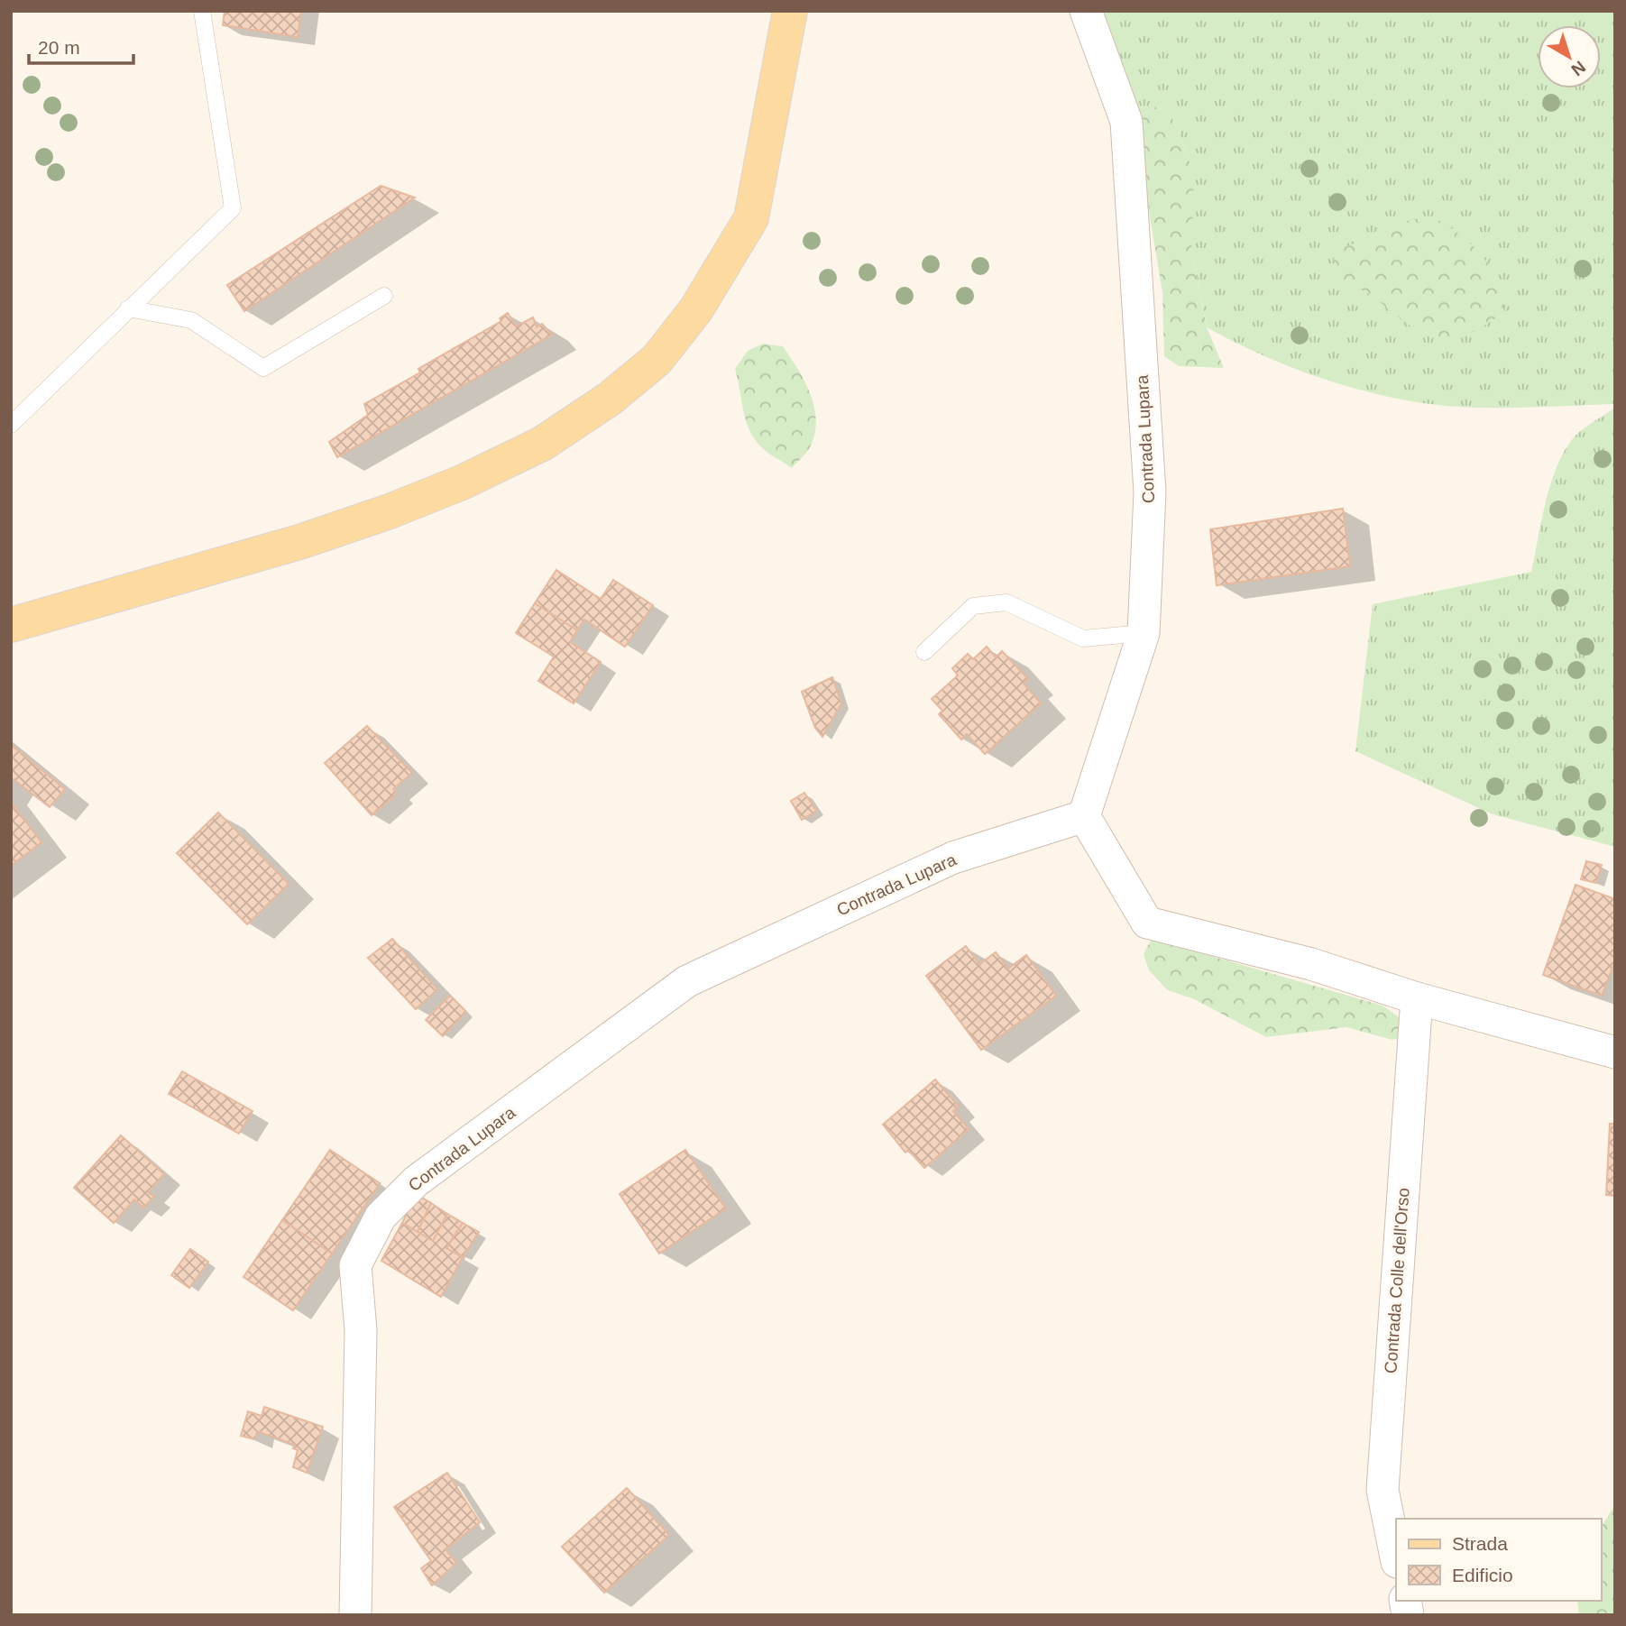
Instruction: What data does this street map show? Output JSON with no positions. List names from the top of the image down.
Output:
{
  "streets": {
    "street": ["Contrada Lupara", "Contrada Colle dell'Orso"]
  },
  "legend": ["Strada", "Edificio"],
  "scale_bar": "20 m",
  "north": "bottom right"
}
